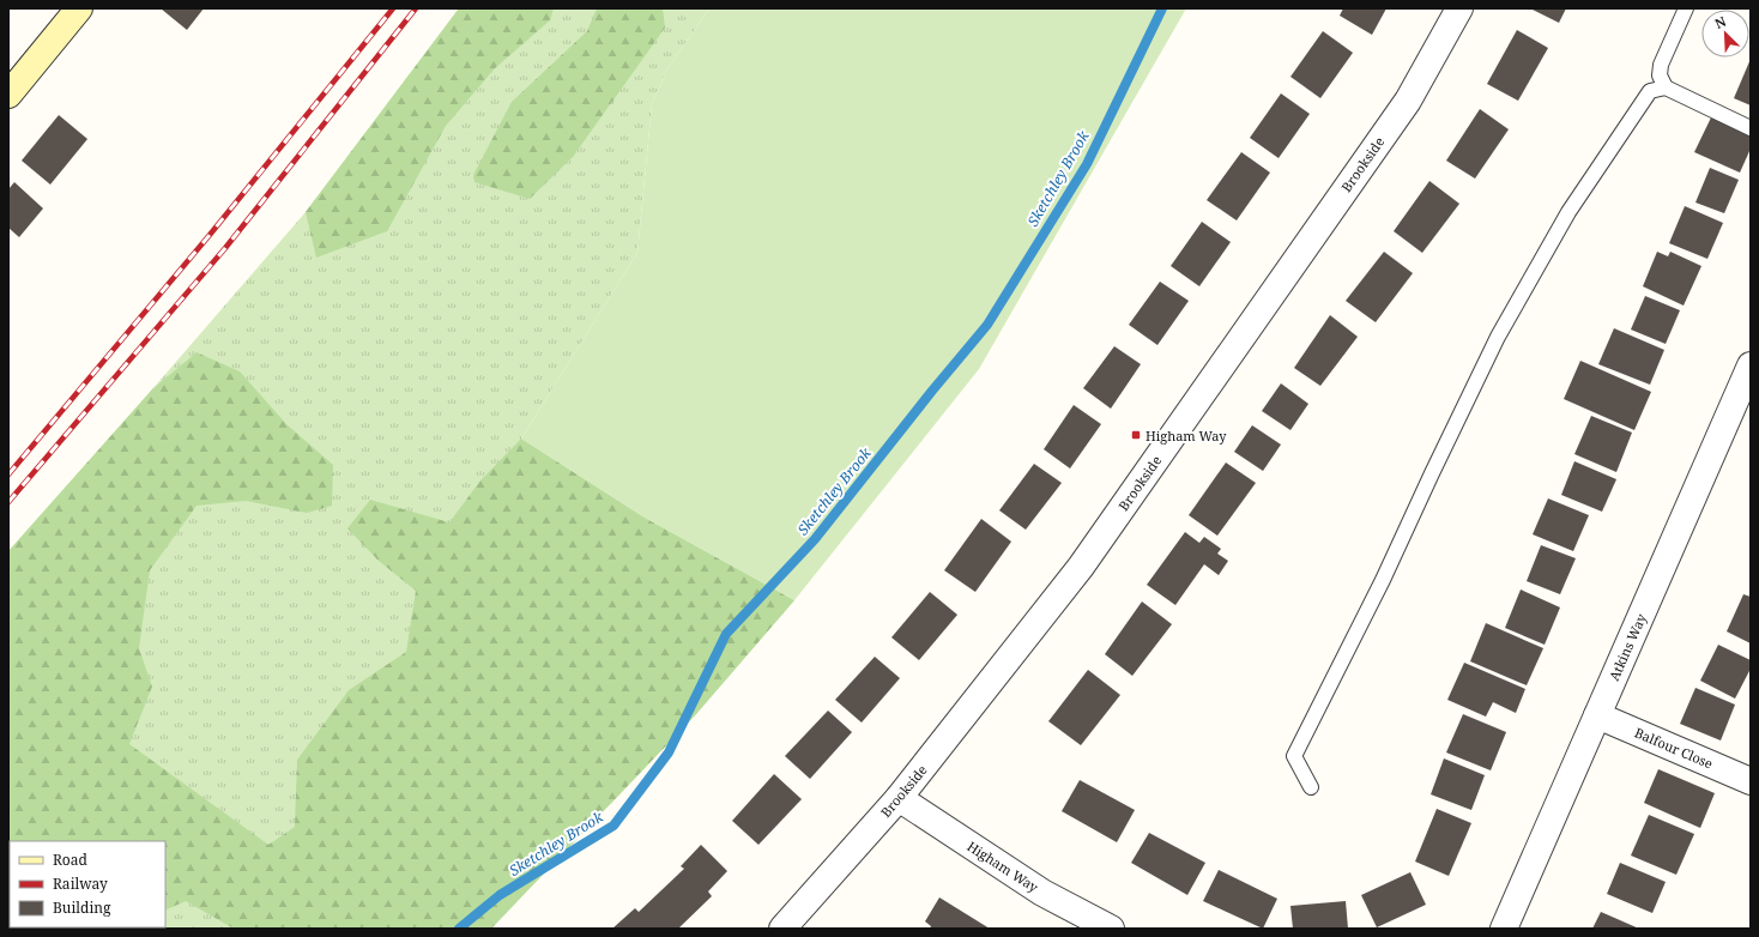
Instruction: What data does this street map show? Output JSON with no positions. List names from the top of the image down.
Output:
{
  "streets": {
    "street": [
      "Brookside",
      "Atkins Way",
      "Balfour Close",
      "Higham Way"
    ]
  },
  "crossings": [
    ["Brookside", "Higham Way"],
    ["Atkins Way", "Balfour Close"]
  ],
  "water": ["Sketchley Brook"],
  "places": {
    "transit": ["Higham Way"]
  },
  "legend": ["Road", "Railway", "Building"],
  "north": "top left"
}
